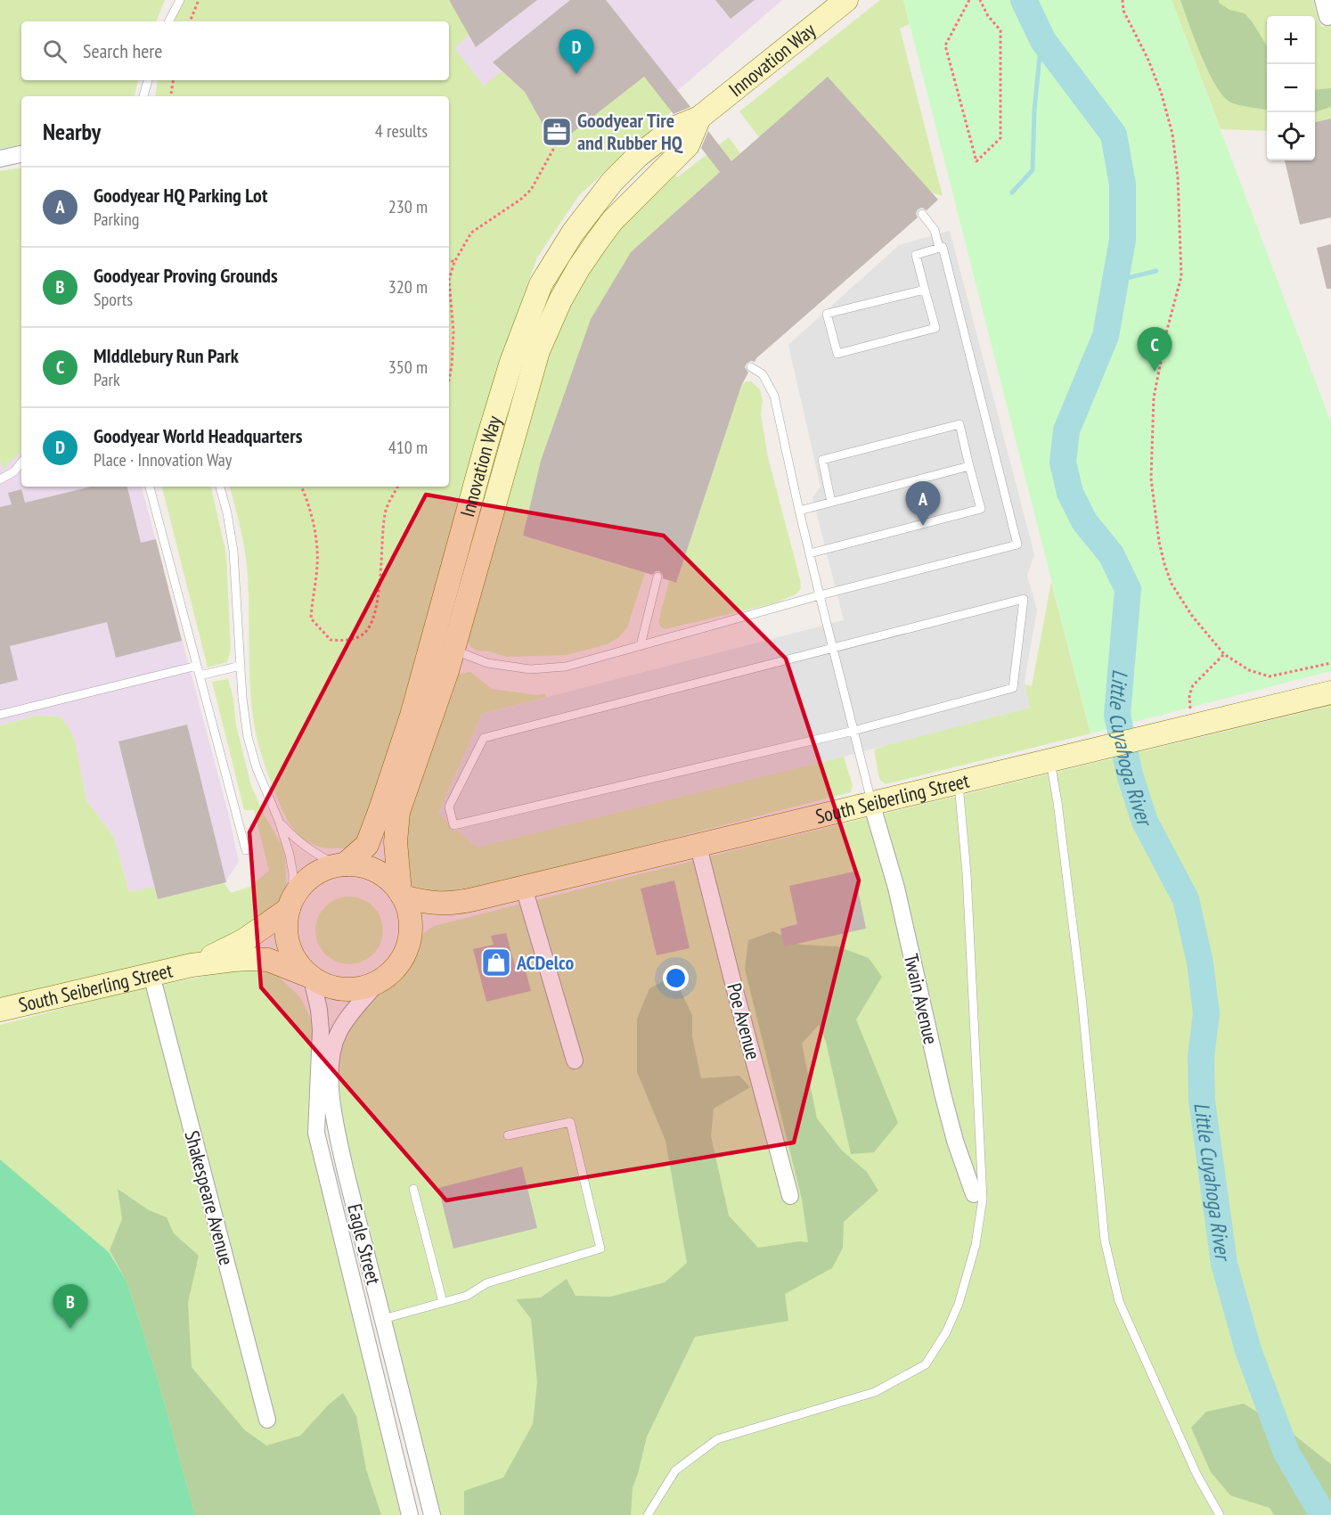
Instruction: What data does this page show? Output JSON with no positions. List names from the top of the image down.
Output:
{
  "streets": {
    "main road": ["Innovation Way", "South Seiberling Street"],
    "street": [
      "Twain Avenue",
      "Poe Avenue",
      "Shakespeare Avenue",
      "Eagle Street"
    ]
  },
  "crossings": [
    ["Innovation Way", "South Seiberling Street"],
    ["Innovation Way", "Eagle Street"],
    ["South Seiberling Street", "Twain Avenue"],
    ["South Seiberling Street", "Poe Avenue"],
    ["South Seiberling Street", "Shakespeare Avenue"],
    ["South Seiberling Street", "Eagle Street"]
  ],
  "water": ["Little Cuyahoga River"],
  "places": {
    "office": ["Goodyear Tire and Rubber HQ"],
    "shop": ["ACDelco"]
  },
  "page": {
    "map_buttons": ["+", "−"],
    "search": "Search here",
    "pins": [
      "D",
      "C",
      "A",
      "B"
    ],
    "heading": ["Nearby", "4 results"],
    "list": [
      {
        "mark": "A",
        "name": "Goodyear HQ Parking Lot",
        "note": "Parking",
        "value": "230 m"
      },
      {
        "mark": "B",
        "name": "Goodyear Proving Grounds",
        "note": "Sports",
        "value": "320 m"
      },
      {
        "mark": "C",
        "name": "MIddlebury Run Park",
        "note": "Park",
        "value": "350 m"
      },
      {
        "mark": "D",
        "name": "Goodyear World Headquarters",
        "note": "Place · Innovation Way",
        "value": "410 m"
      }
    ]
  }
}
